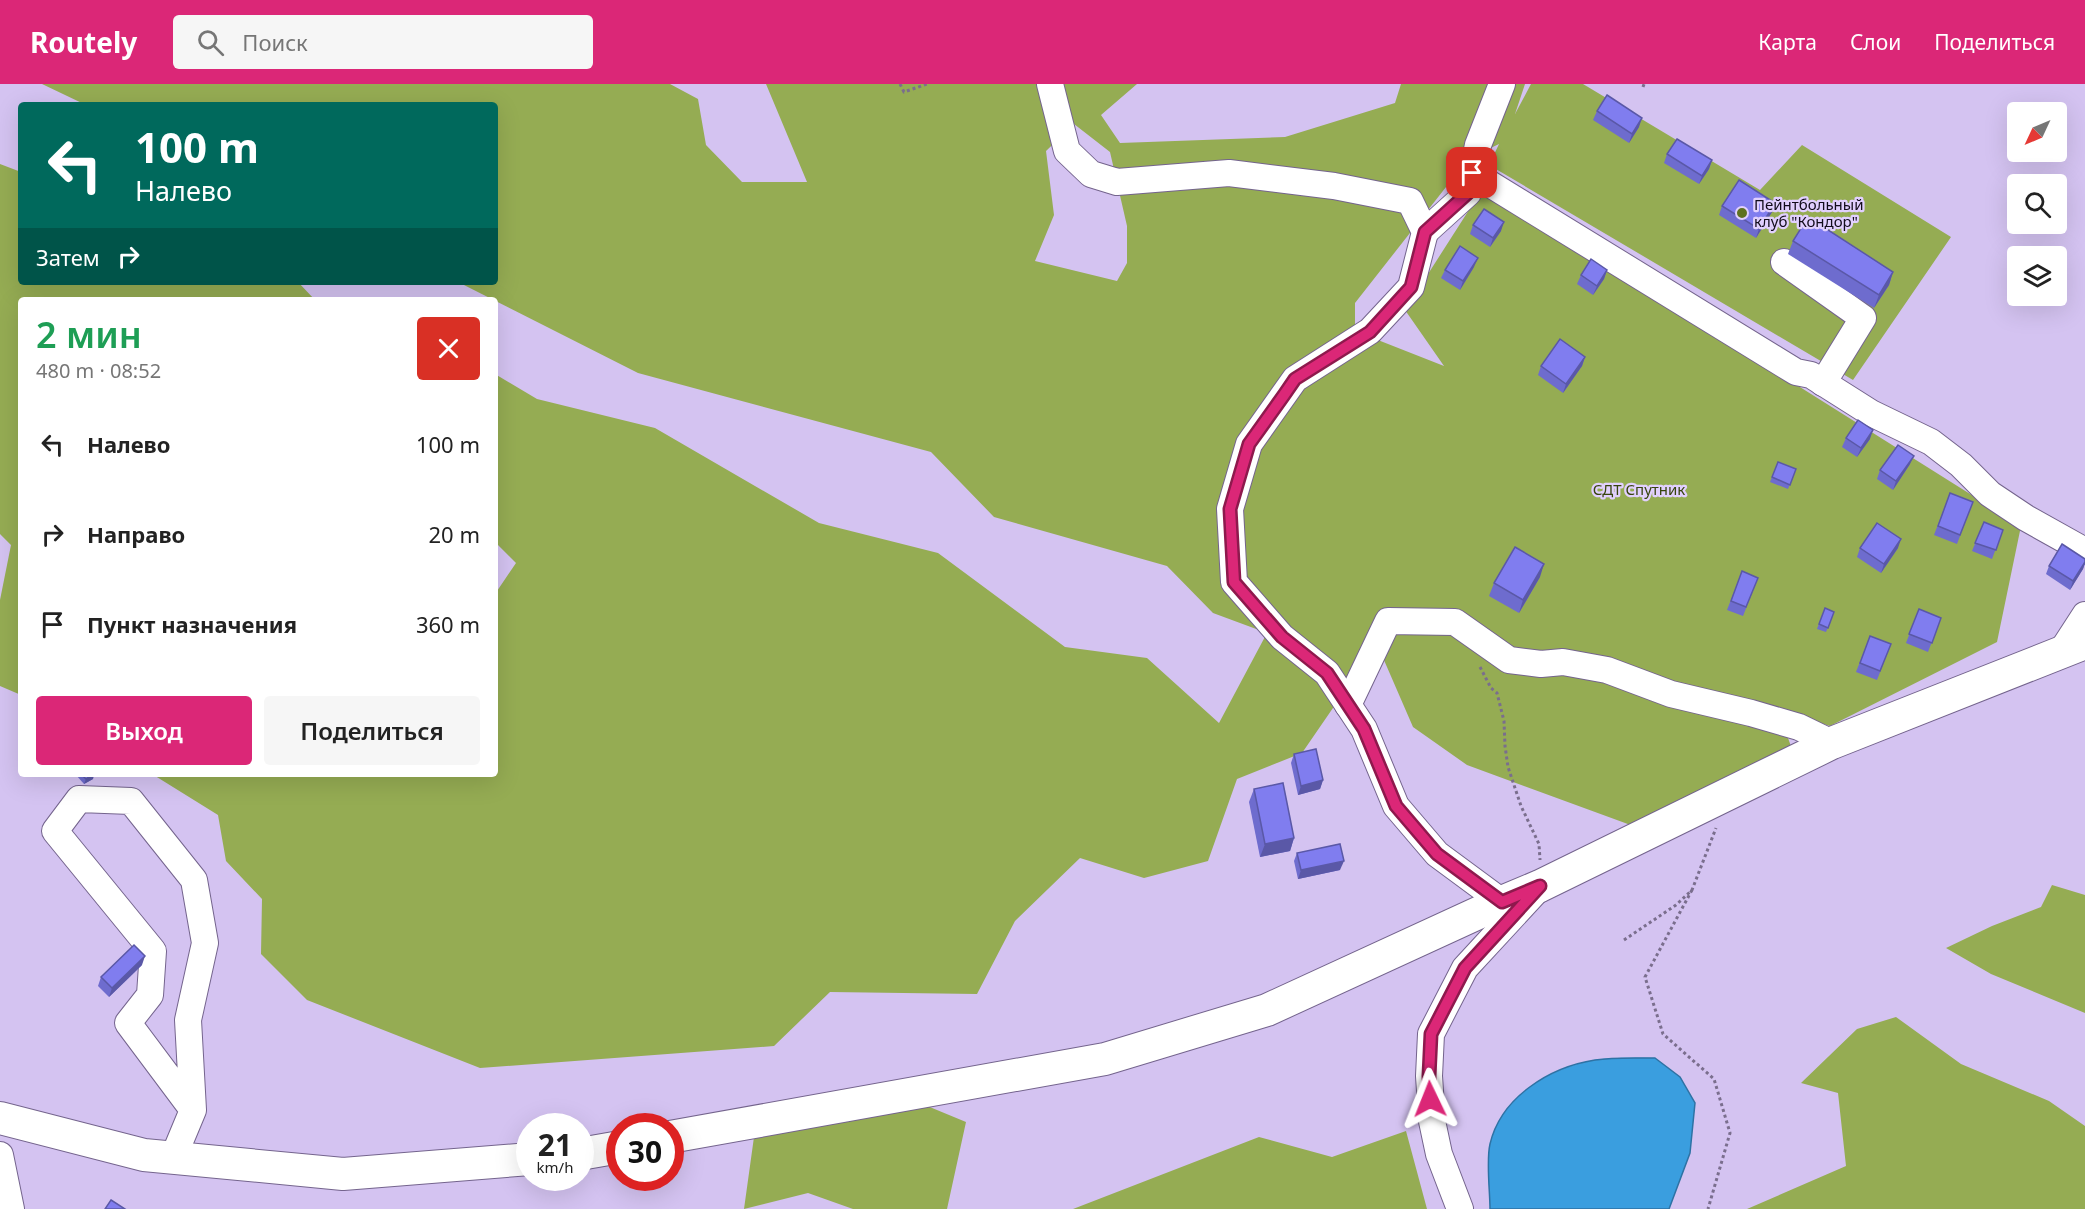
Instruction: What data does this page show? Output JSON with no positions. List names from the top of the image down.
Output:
{
  "parks": ["СДТ Спутник"],
  "places": ["Пейнтбольный клуб \"Кондор\""],
  "north": "bottom left",
  "page": {
    "header": "Routely",
    "search": "Поиск",
    "nav": ["Карта", "Слои", "Поделиться"],
    "turn": ["100 m", "Налево"],
    "then": "Затем",
    "heading": ["2 мин", "480 m · 08:52"],
    "list": [
      {
        "name": "Налево",
        "value": "100 m"
      },
      {
        "name": "Направо",
        "value": "20 m"
      },
      {
        "name": "Пункт назначения",
        "value": "360 m"
      }
    ],
    "buttons": ["Выход", "Поделиться"],
    "speed": "21 km/h",
    "limit": "30"
  }
}
